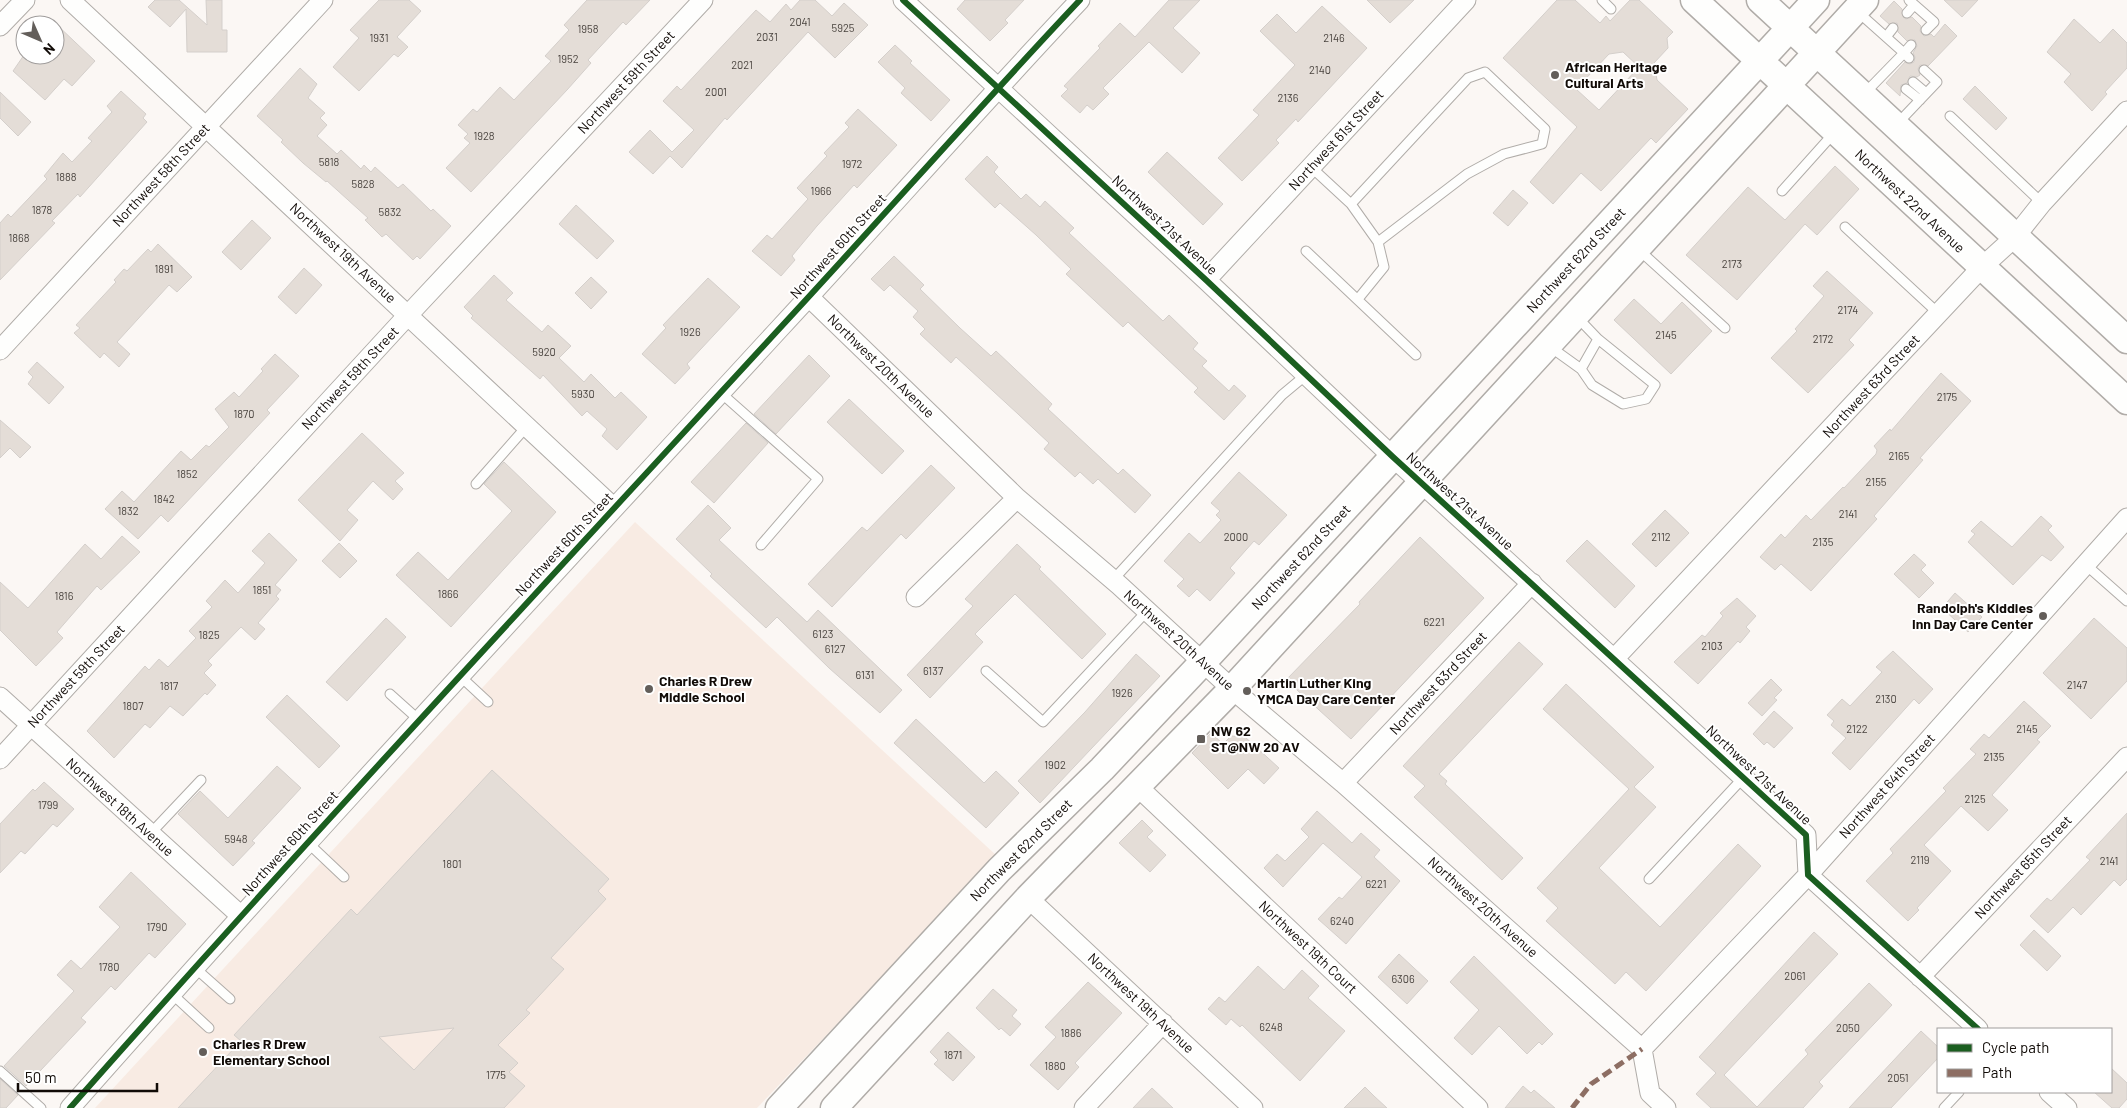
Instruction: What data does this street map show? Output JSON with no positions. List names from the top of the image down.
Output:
{
  "streets": {
    "main road": ["Northwest 22nd Avenue", "Northwest 62nd Street"],
    "street": [
      "Northwest 59th Street",
      "Northwest 61st Street",
      "Northwest 58th Street",
      "Northwest 21st Avenue",
      "Northwest 60th Street",
      "Northwest 19th Avenue",
      "Northwest 20th Avenue",
      "Northwest 63rd Street",
      "Northwest 64th Street",
      "Northwest 18th Avenue",
      "Northwest 65th Street",
      "Northwest 19th Court"
    ]
  },
  "crossings": [
    ["Northwest 59th Street", "Northwest 19th Avenue"],
    ["Northwest 59th Street", "Northwest 18th Avenue"],
    ["Northwest 61st Street", "Northwest 21st Avenue"],
    ["Northwest 58th Street", "Northwest 19th Avenue"],
    ["Northwest 22nd Avenue", "Northwest 62nd Street"],
    ["Northwest 22nd Avenue", "Northwest 63rd Street"],
    ["Northwest 21st Avenue", "Northwest 60th Street"],
    ["Northwest 21st Avenue", "Northwest 62nd Street"],
    ["Northwest 21st Avenue", "Northwest 63rd Street"],
    ["Northwest 21st Avenue", "Northwest 64th Street"],
    ["Northwest 60th Street", "Northwest 19th Avenue"],
    ["Northwest 60th Street", "Northwest 20th Avenue"],
    ["Northwest 60th Street", "Northwest 18th Avenue"],
    ["Northwest 62nd Street", "Northwest 20th Avenue"],
    ["Northwest 20th Avenue", "Northwest 63rd Street"],
    ["Northwest 20th Avenue", "Northwest 64th Street"]
  ],
  "places": {
    "other": [
      "African Heritage Cultural Arts",
      "Randolph's Kiddies Inn Day Care Center",
      "Charles R Drew Middle School",
      "Martin Luther King YMCA Day Care Center",
      "Charles R Drew Elementary School"
    ],
    "transit": ["NW 62 ST@NW 20 AV"]
  },
  "house_numbers": [
    "2041",
    "5925",
    "1958",
    "2031",
    "1931",
    "2146",
    "1952",
    "2021",
    "2140",
    "2001",
    "2136",
    "1928",
    "5818",
    "1972",
    "1888",
    "5828",
    "1966",
    "1878",
    "5832",
    "1868",
    "2173",
    "1891",
    "2174",
    "1926",
    "2145",
    "2172",
    "5920",
    "5930",
    "2175",
    "1870",
    "2165",
    "1852",
    "2155",
    "1842",
    "1832",
    "2141",
    "2000",
    "2112",
    "2135",
    "1851",
    "1866",
    "1816",
    "6221",
    "6123",
    "1825",
    "2103",
    "6127",
    "6137",
    "6131",
    "2147",
    "1817",
    "1926",
    "2130",
    "1807",
    "2122",
    "2145",
    "2135",
    "1902",
    "2125",
    "1799",
    "5948",
    "2119",
    "2141",
    "1801",
    "6221",
    "6240",
    "1790",
    "1780",
    "2061",
    "6306",
    "6248",
    "2050",
    "1886",
    "1871",
    "1880",
    "1775",
    "2051"
  ],
  "legend": ["Cycle path", "Path"],
  "scale_bar": "50 m",
  "north": "bottom right"
}
